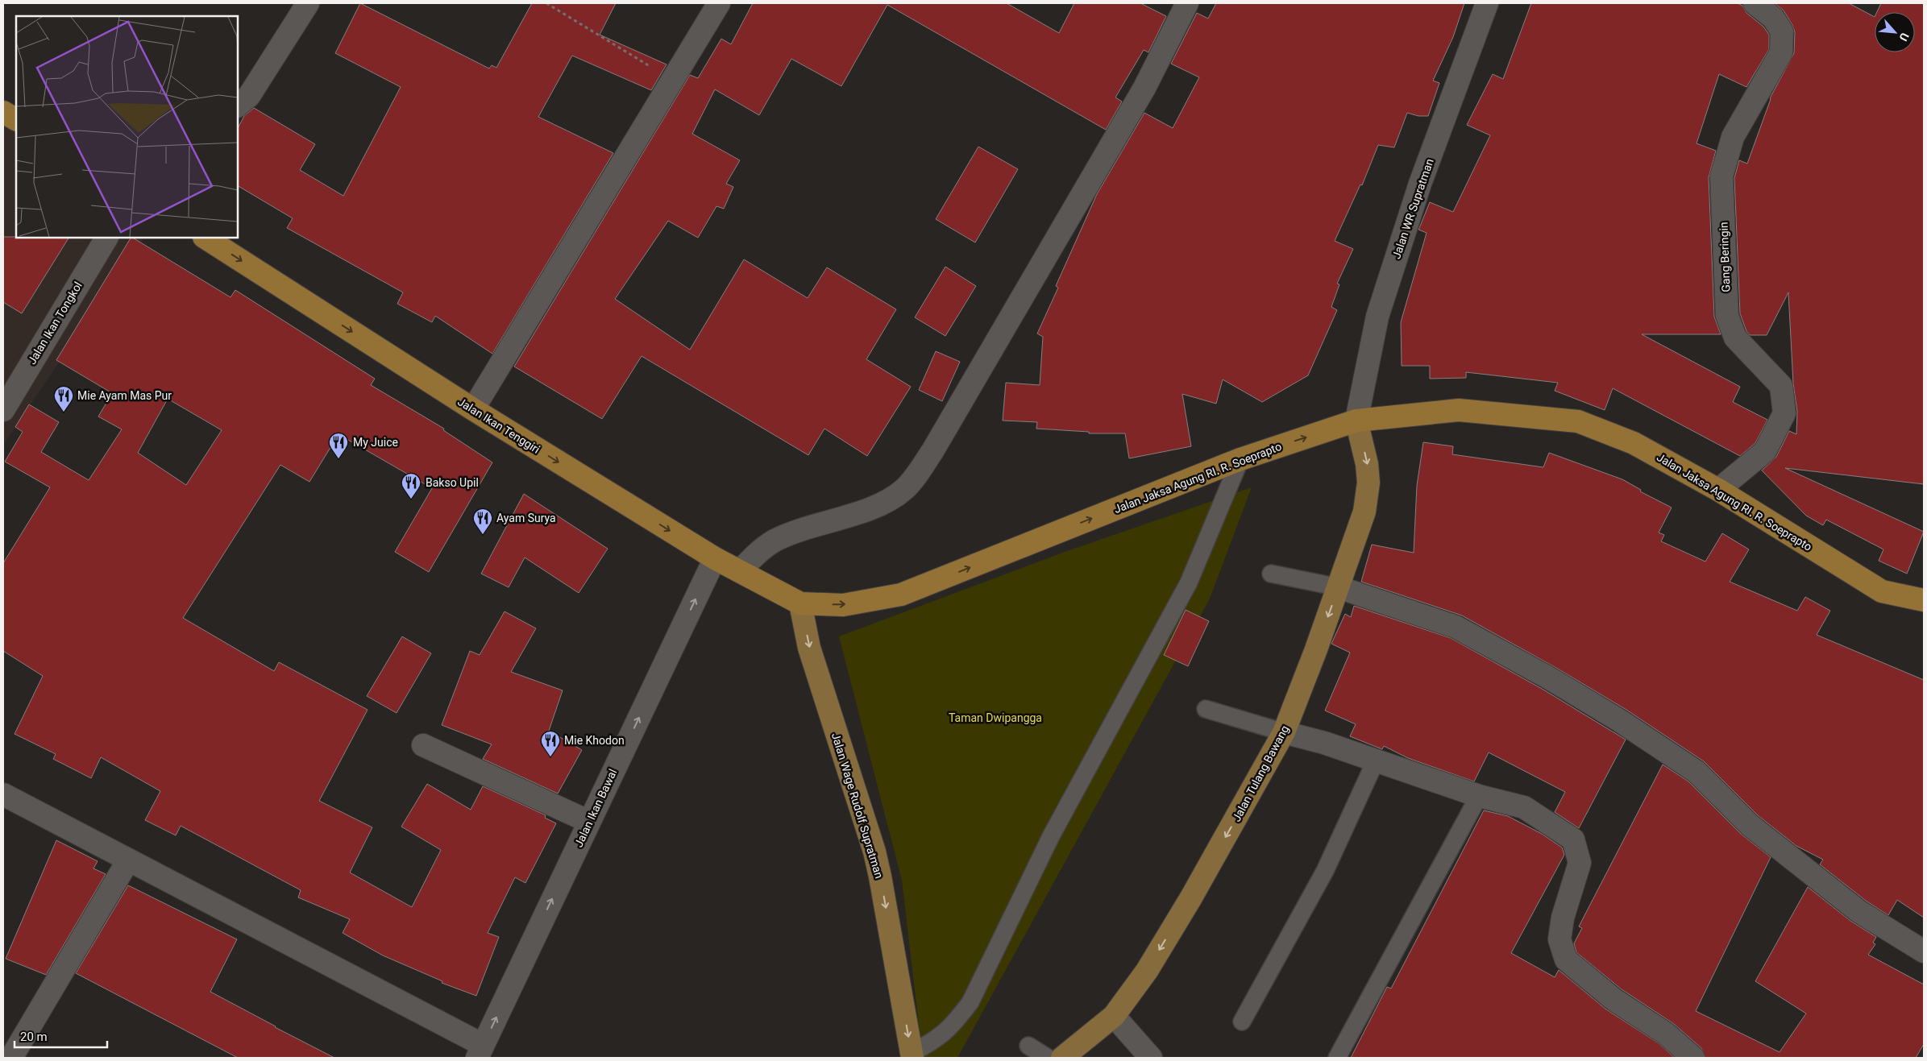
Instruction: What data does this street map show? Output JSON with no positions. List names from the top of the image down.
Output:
{
  "streets": {
    "highway": ["Jalan Ikan Tenggiri", "Jalan Jaksa Agung RI. R. Soeprapto"],
    "main road": ["Jalan Tulang Bawang", "Jalan Wage Rudolf Supratman"],
    "street": [
      "Jalan WR Supratman",
      "Gang Beringin",
      "Jalan Ikan Tongkol",
      "Jalan Ikan Bawal"
    ]
  },
  "crossings": [
    ["Jalan WR Supratman", "Jalan Jaksa Agung RI. R. Soeprapto"],
    ["Jalan WR Supratman", "Jalan Tulang Bawang"],
    ["Gang Beringin", "Jalan Jaksa Agung RI. R. Soeprapto"],
    ["Jalan Ikan Tenggiri", "Jalan Jaksa Agung RI. R. Soeprapto"],
    ["Jalan Ikan Tenggiri", "Jalan Wage Rudolf Supratman"],
    ["Jalan Ikan Tenggiri", "Jalan Ikan Bawal"],
    ["Jalan Jaksa Agung RI. R. Soeprapto", "Jalan Tulang Bawang"],
    ["Jalan Jaksa Agung RI. R. Soeprapto", "Jalan Wage Rudolf Supratman"]
  ],
  "one_way": [
    "Jalan Ikan Tenggiri",
    "Jalan Jaksa Agung RI. R. Soeprapto",
    "Jalan Tulang Bawang",
    "Jalan Wage Rudolf Supratman",
    "Jalan Ikan Bawal"
  ],
  "parks": ["Taman Dwipangga"],
  "places": {
    "restaurant": [
      "Mie Ayam Mas Pur",
      "My Juice",
      "Bakso Upil",
      "Ayam Surya",
      "Mie Khodon"
    ]
  },
  "scale_bar": "20 m",
  "north": "bottom right"
}
